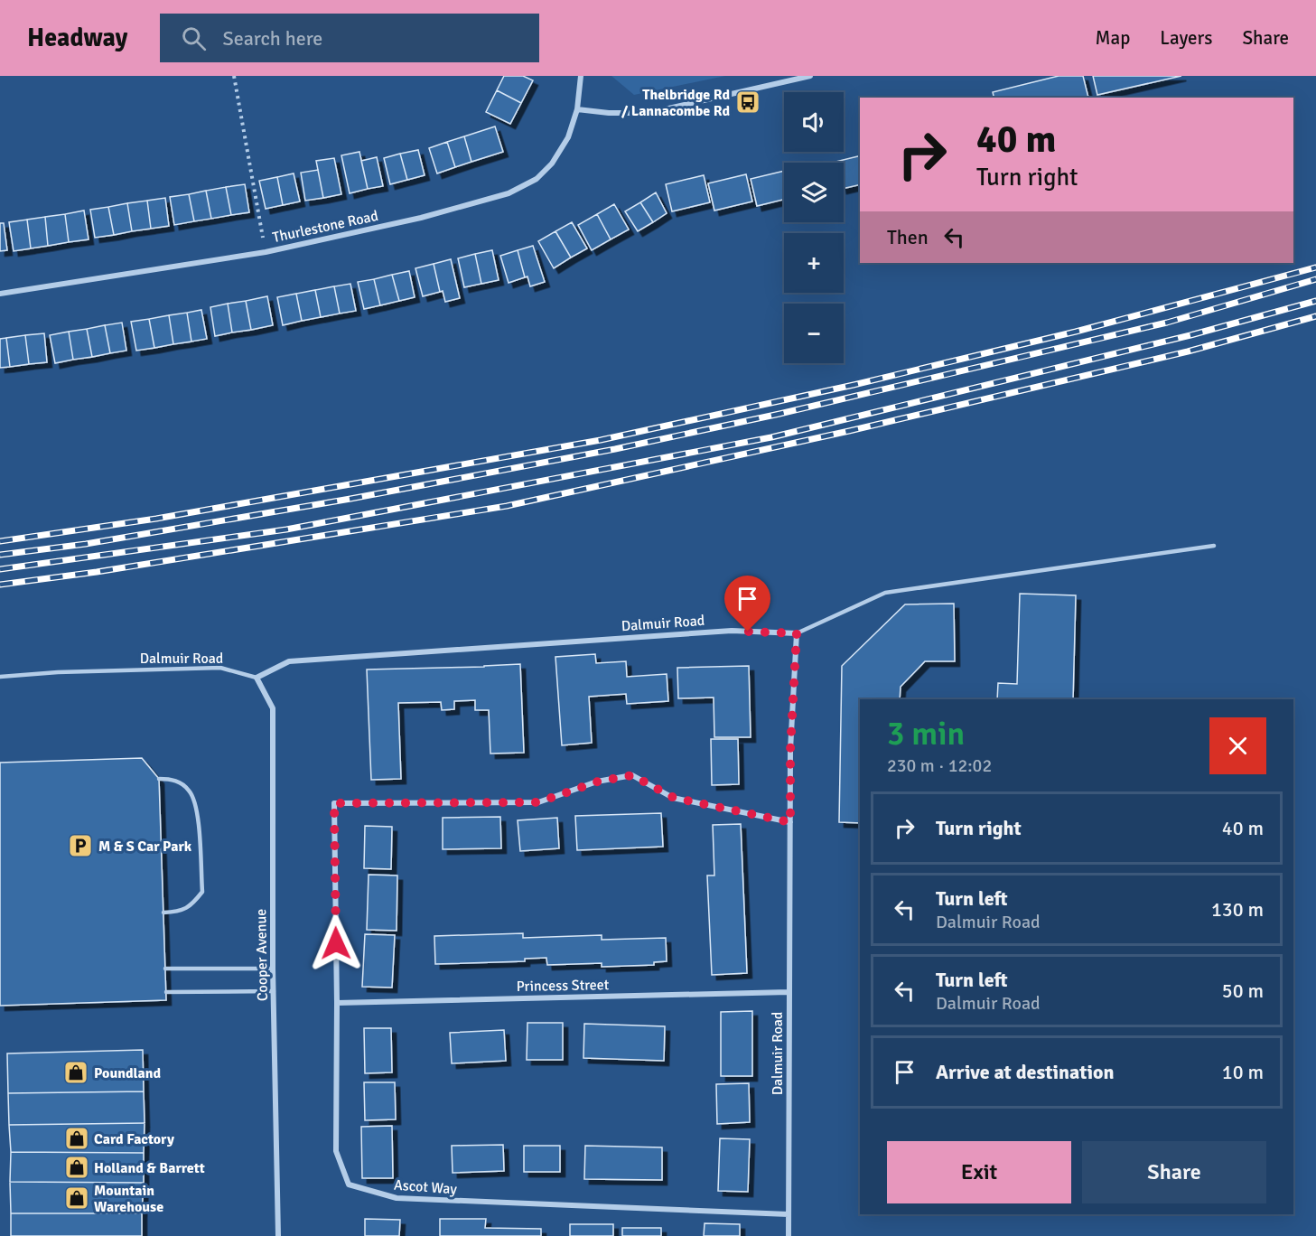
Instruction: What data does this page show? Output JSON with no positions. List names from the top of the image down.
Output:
{
  "streets": {
    "street": [
      "Thurlestone Road",
      "Dalmuir Road",
      "Cooper Avenue",
      "Princess Street",
      "Ascot Way"
    ]
  },
  "crossings": [
    ["Dalmuir Road", "Cooper Avenue"],
    ["Dalmuir Road", "Princess Street"],
    ["Dalmuir Road", "Ascot Way"],
    ["Princess Street", "Ascot Way"]
  ],
  "places": {
    "bus stop": ["Thelbridge Rd / Lannacombe Rd"],
    "parking": ["M & S Car Park"],
    "shop": [
      "Poundland",
      "Card Factory",
      "Holland & Barrett",
      "Mountain Warehouse"
    ]
  },
  "page": {
    "header": "Headway",
    "search": "Search here",
    "nav": ["Map", "Layers", "Share"],
    "map_buttons": ["+", "−"],
    "turn": ["40 m", "Turn right"],
    "then": "Then",
    "heading": ["3 min", "230 m · 12:02"],
    "list": [
      {
        "name": "Turn right",
        "value": "40 m"
      },
      {
        "name": "Turn left",
        "note": "Dalmuir Road",
        "value": "130 m"
      },
      {
        "name": "Turn left",
        "note": "Dalmuir Road",
        "value": "50 m"
      },
      {
        "name": "Arrive at destination",
        "value": "10 m"
      }
    ],
    "buttons": ["Exit", "Share"]
  }
}
